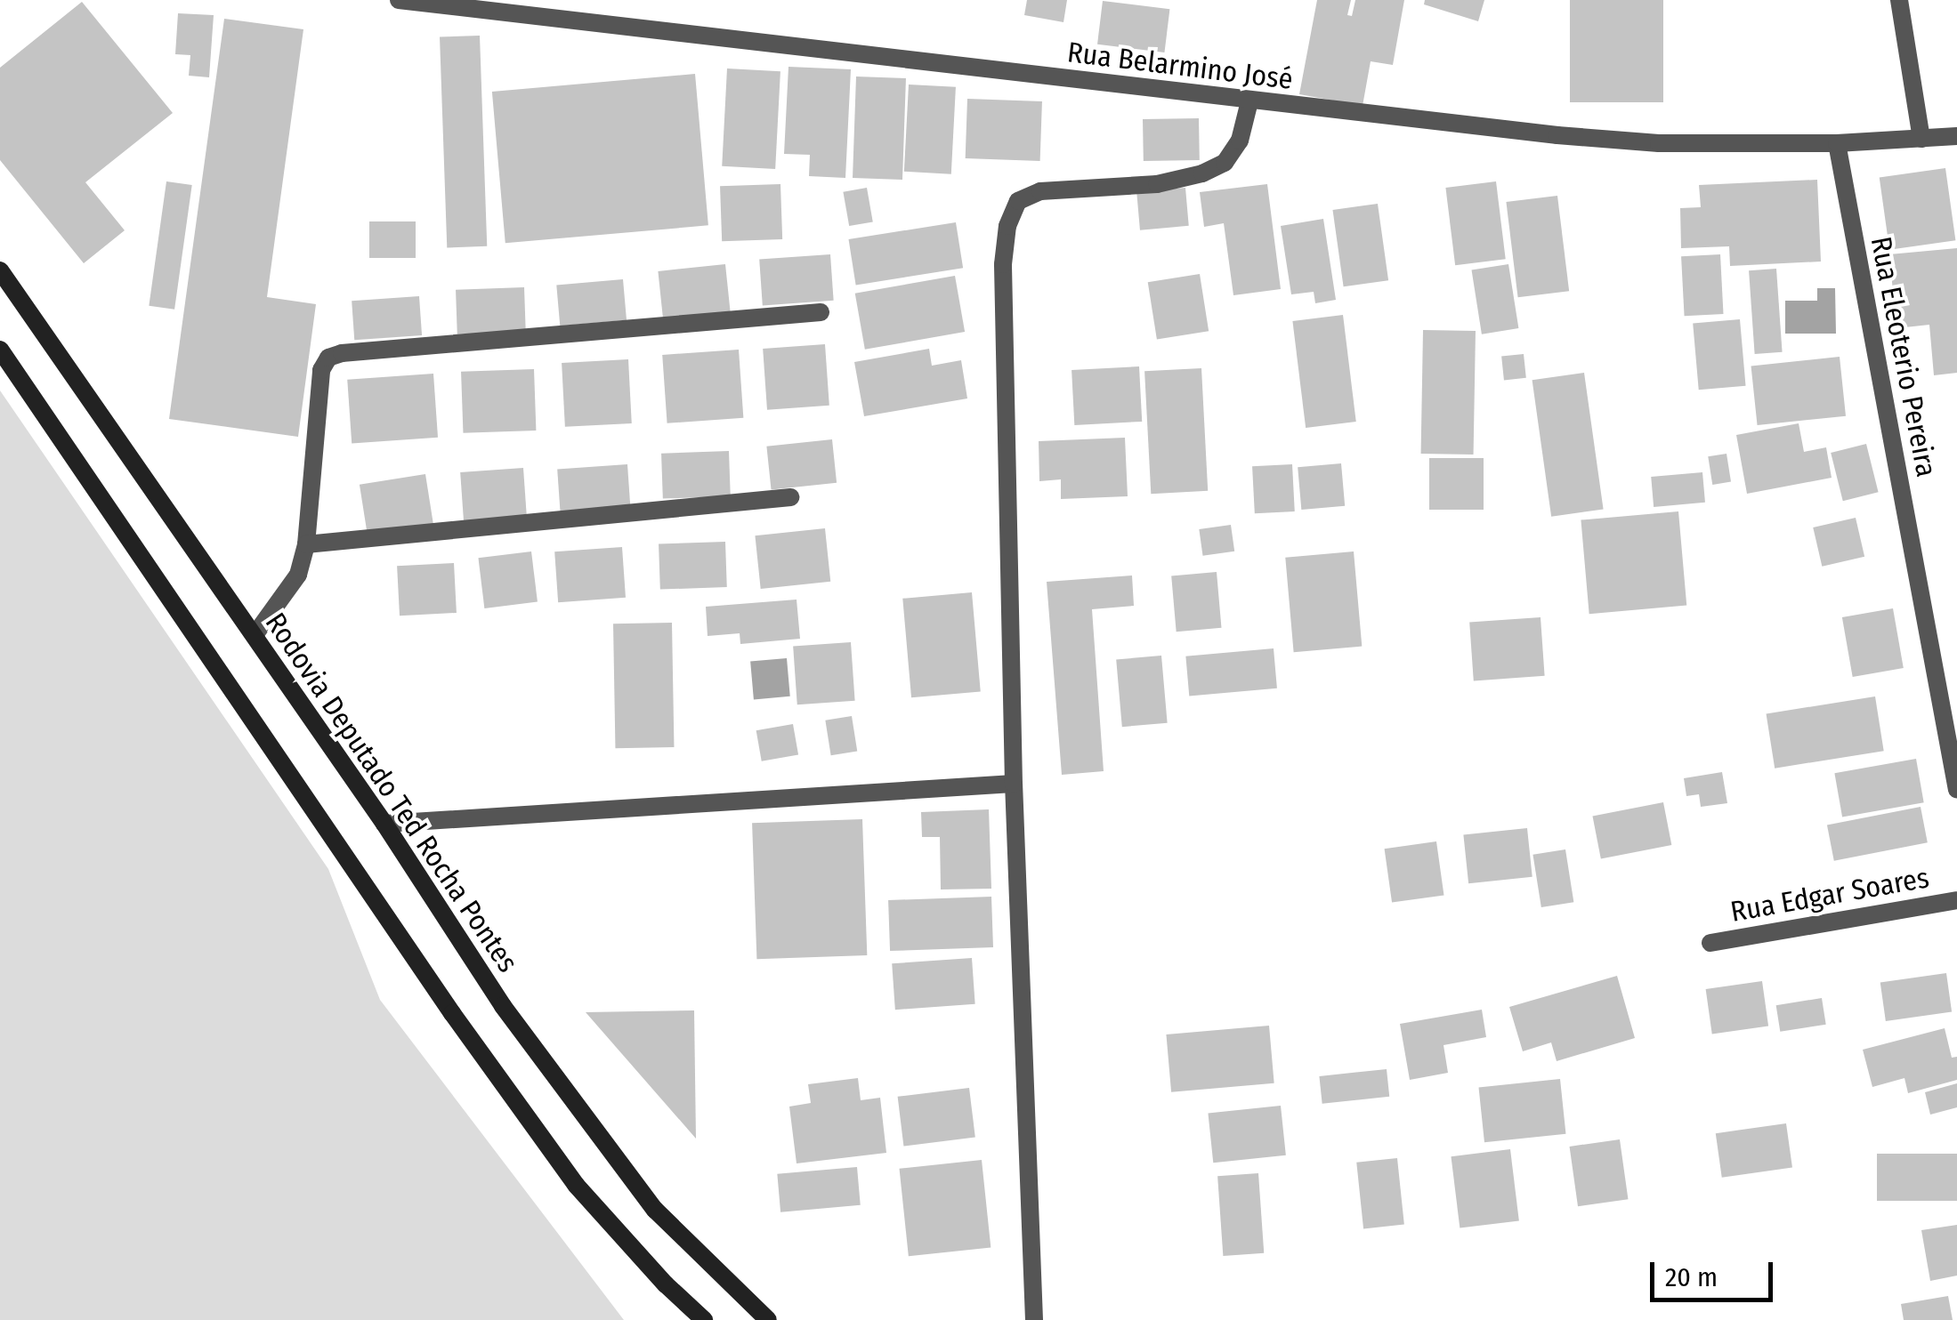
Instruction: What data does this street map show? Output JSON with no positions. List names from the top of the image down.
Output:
{
  "streets": {
    "main road": ["Rodovia Deputado Ted Rocha Pontes"],
    "street": ["Rua Belarmino José", "Rua Eleoterio Pereira", "Rua Edgar Soares"]
  },
  "crossings": [
    ["Rua Belarmino José", "Rua Eleoterio Pereira"]
  ],
  "scale_bar": "20 m"
}
